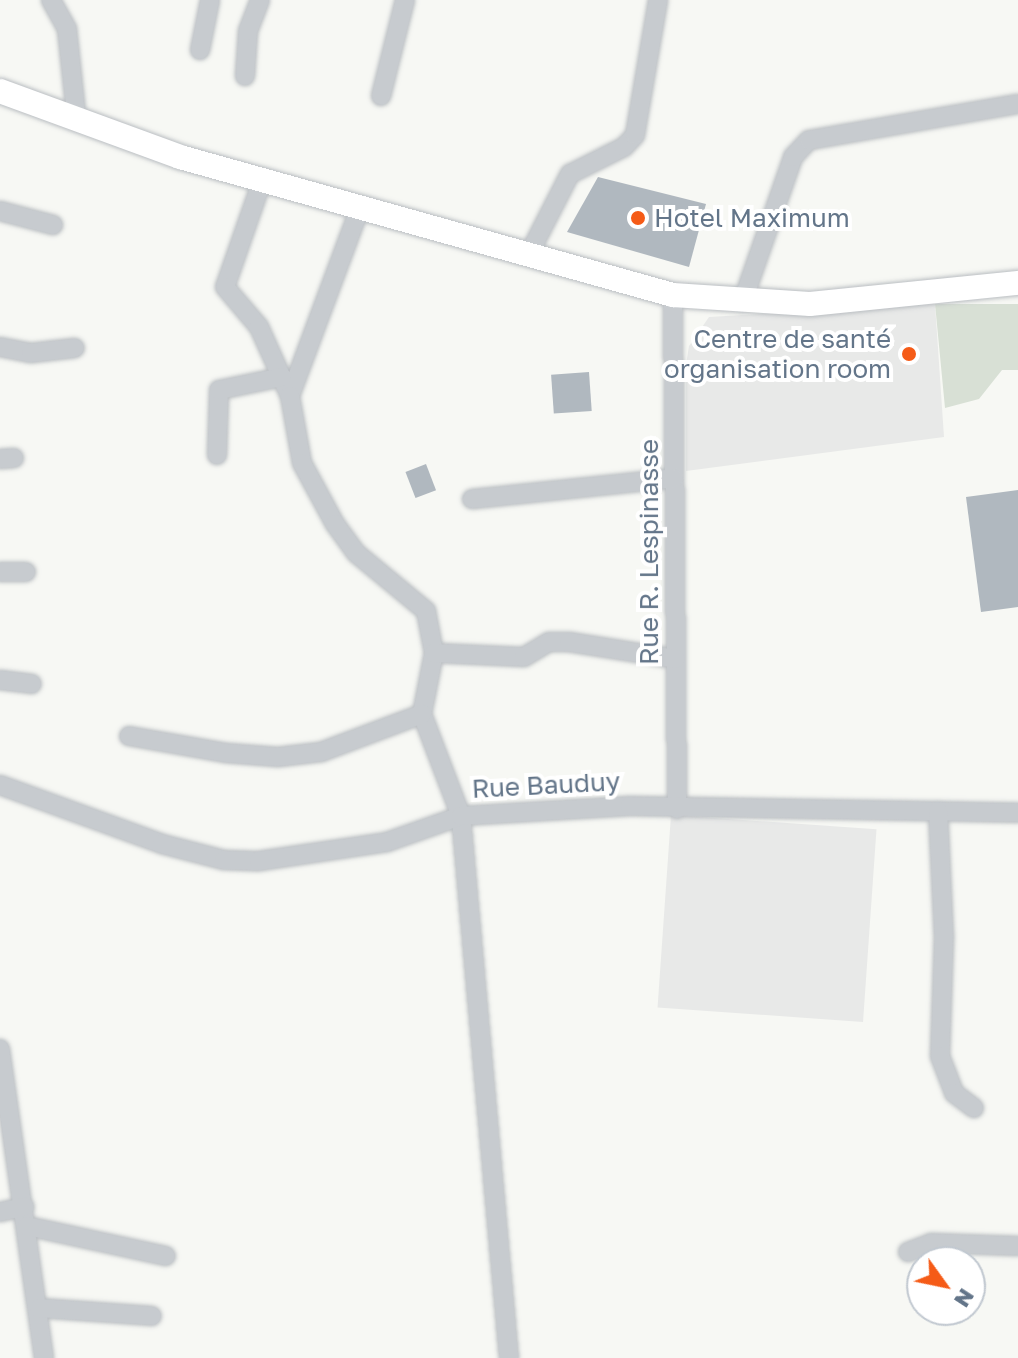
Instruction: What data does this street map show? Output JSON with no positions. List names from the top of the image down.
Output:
{
  "streets": {
    "street": ["Rue R. Lespinasse", "Rue Bauduy"]
  },
  "crossings": [
    ["Rue R. Lespinasse", "Rue Bauduy"]
  ],
  "places": ["Hotel Maximum", "Centre de santé organisation room"],
  "north": "bottom right"
}
